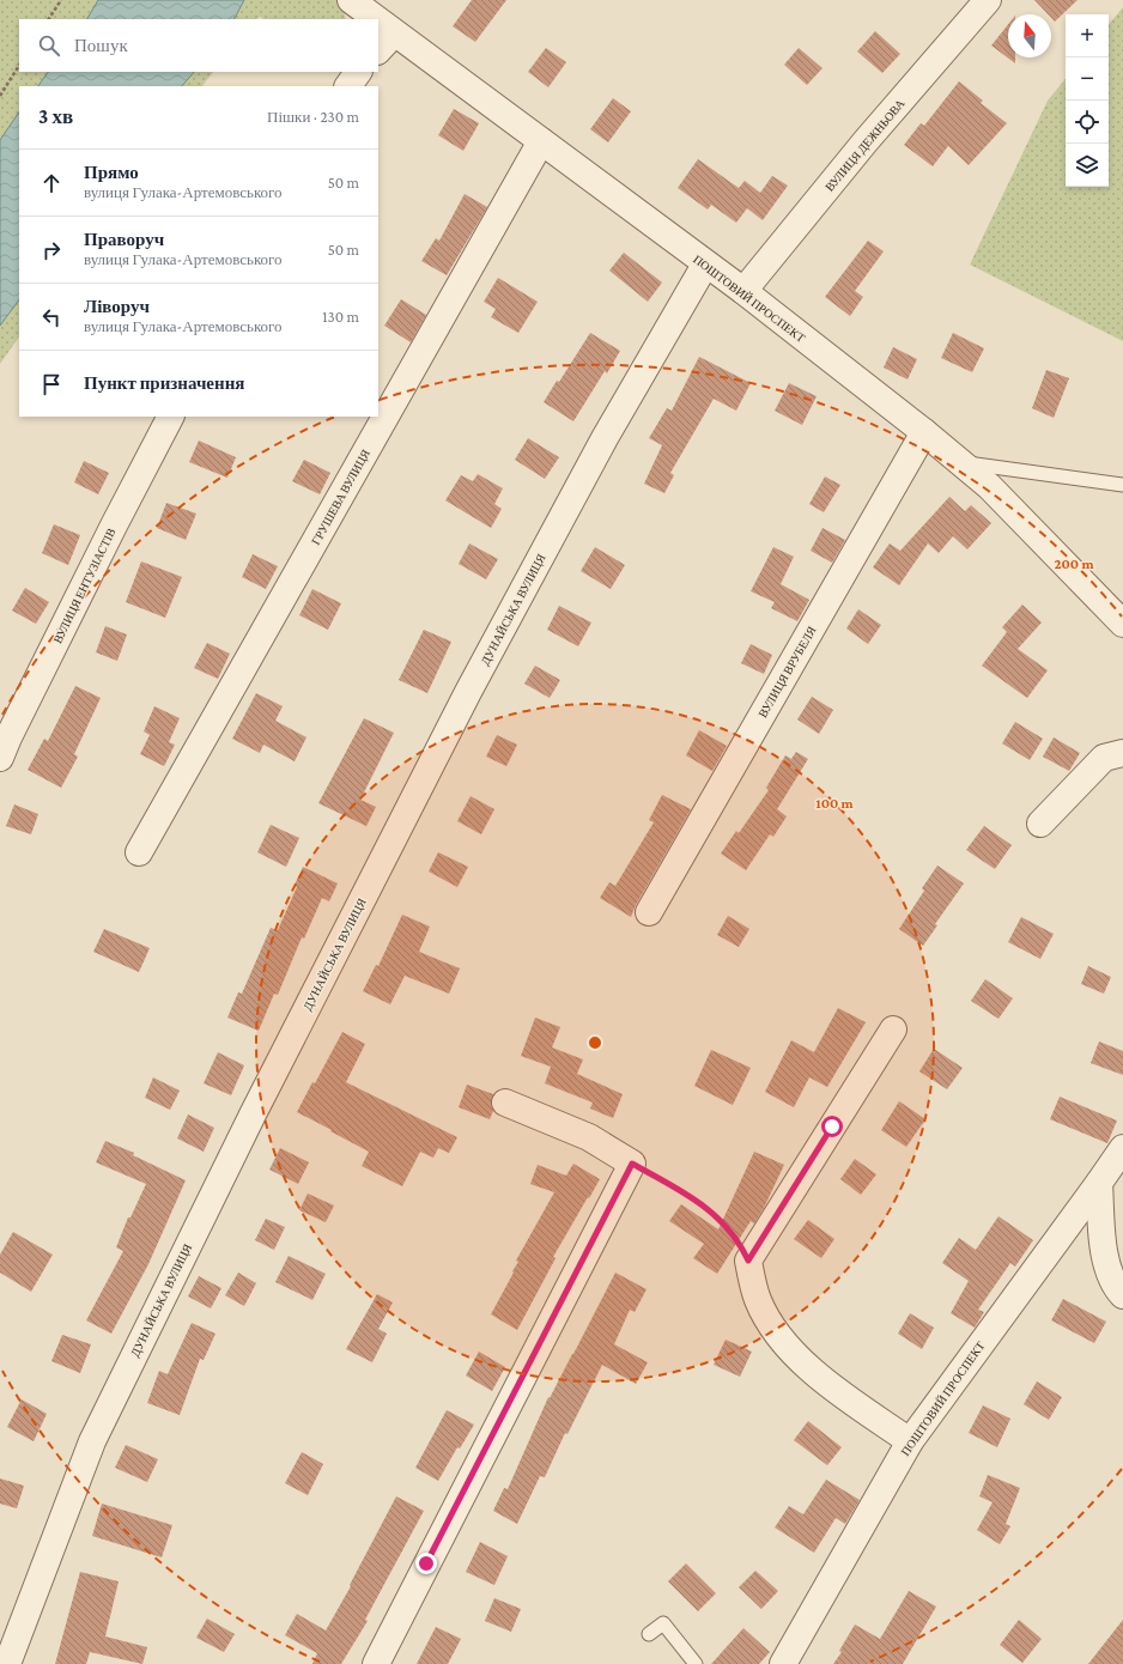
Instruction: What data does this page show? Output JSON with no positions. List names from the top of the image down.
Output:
{
  "streets": {
    "street": [
      "ВУЛИЦЯ ДЕЖНЬОВА",
      "ПОШТОВИЙ ПРОСПЕКТ",
      "ГРУШЕВА ВУЛИЦЯ",
      "ВУЛИЦЯ ЕНТУЗІАСТІВ",
      "ДУНАЙСЬКА ВУЛИЦЯ",
      "ВУЛИЦЯ ВРУБЕЛЯ"
    ]
  },
  "crossings": [
    ["ВУЛИЦЯ ДЕЖНЬОВА", "ПОШТОВИЙ ПРОСПЕКТ"],
    ["ПОШТОВИЙ ПРОСПЕКТ", "ГРУШЕВА ВУЛИЦЯ"],
    ["ПОШТОВИЙ ПРОСПЕКТ", "ДУНАЙСЬКА ВУЛИЦЯ"],
    ["ПОШТОВИЙ ПРОСПЕКТ", "ВУЛИЦЯ ВРУБЕЛЯ"]
  ],
  "north": "top",
  "page": {
    "map_buttons": ["+", "−"],
    "search": "Пошук",
    "heading": ["3 хв", "Пішки · 230 m"],
    "list": [
      ["Прямо", "вулиця Гулака-Артемовського", "50 m"],
      ["Праворуч", "вулиця Гулака-Артемовського", "50 m"],
      ["Ліворуч", "вулиця Гулака-Артемовського", "130 m"],
      "Пункт призначення"
    ]
  },
  "rings": ["200 m", "100 m"]
}
